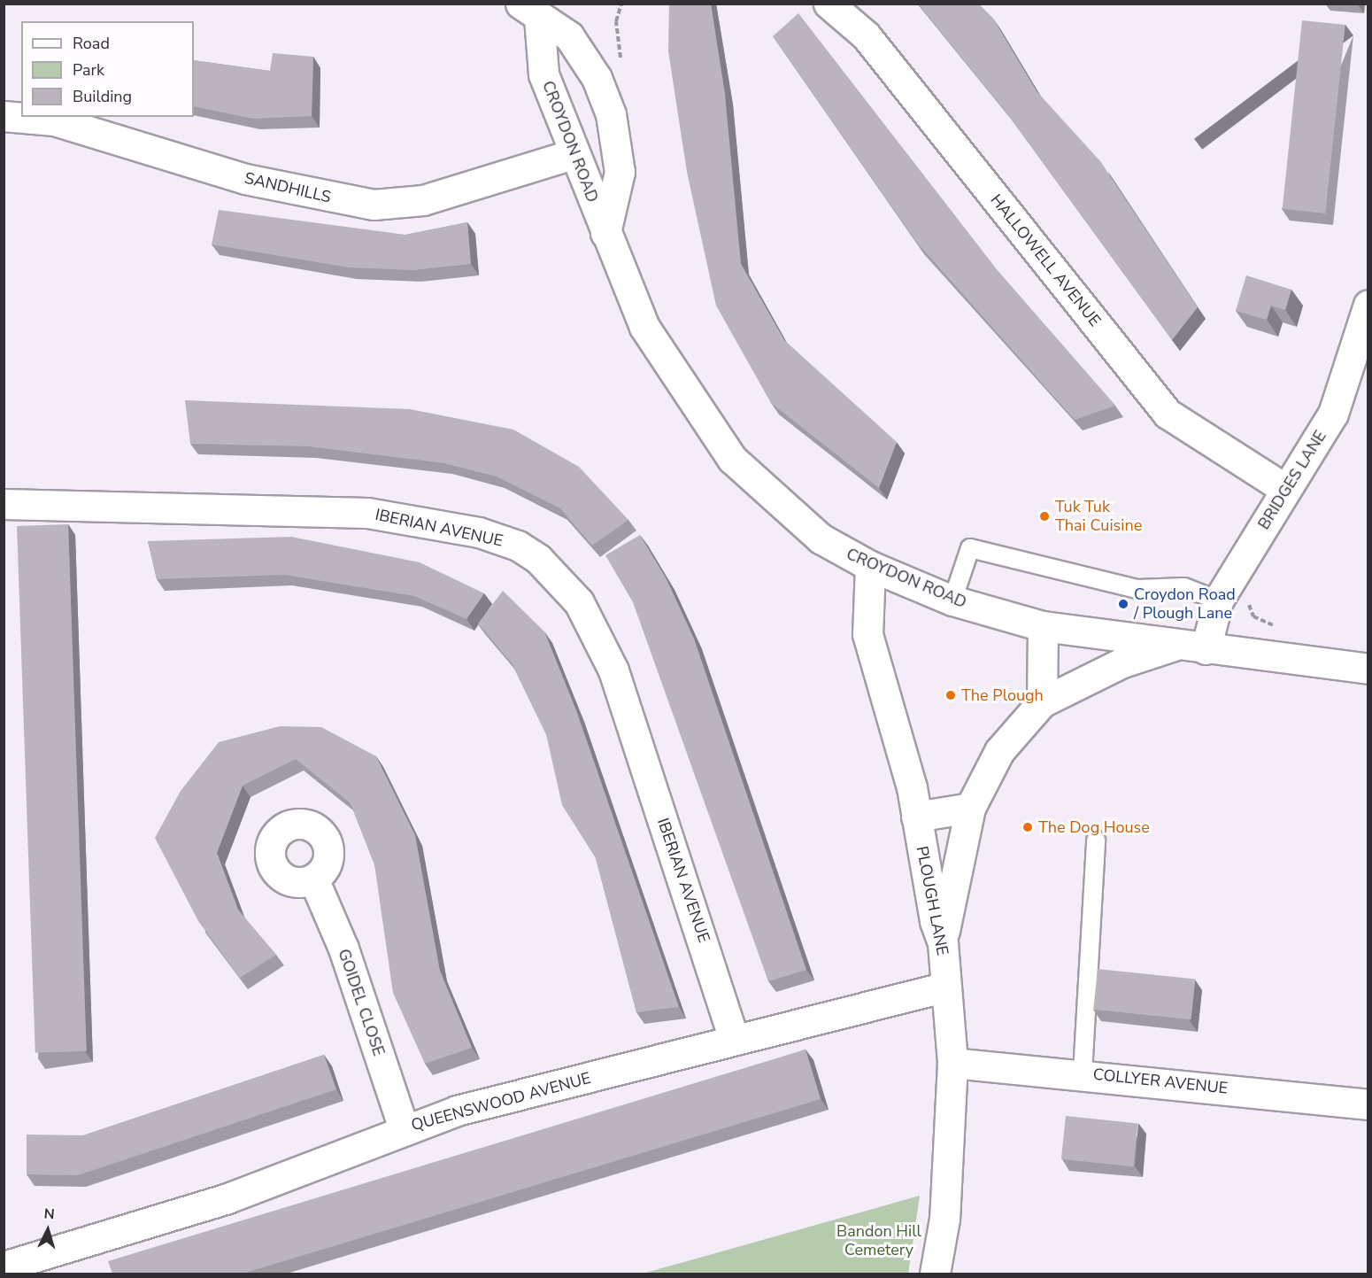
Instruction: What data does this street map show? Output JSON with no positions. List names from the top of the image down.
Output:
{
  "streets": {
    "main road": [
      "CROYDON ROAD",
      "SANDHILLS",
      "HALLOWELL AVENUE",
      "BRIDGES LANE",
      "IBERIAN AVENUE",
      "PLOUGH LANE",
      "GOIDEL CLOSE",
      "COLLYER AVENUE",
      "QUEENSWOOD AVENUE"
    ]
  },
  "crossings": [
    ["CROYDON ROAD", "SANDHILLS"],
    ["CROYDON ROAD", "BRIDGES LANE"],
    ["CROYDON ROAD", "PLOUGH LANE"],
    ["HALLOWELL AVENUE", "BRIDGES LANE"],
    ["IBERIAN AVENUE", "QUEENSWOOD AVENUE"],
    ["PLOUGH LANE", "COLLYER AVENUE"],
    ["PLOUGH LANE", "QUEENSWOOD AVENUE"],
    ["GOIDEL CLOSE", "QUEENSWOOD AVENUE"]
  ],
  "parks": ["Bandon Hill Cemetery"],
  "places": [
    "Tuk Tuk Thai Cuisine",
    "Croydon Road / Plough Lane",
    "The Plough",
    "The Dog House"
  ],
  "legend": ["Road", "Park", "Building"],
  "north": "top"
}
